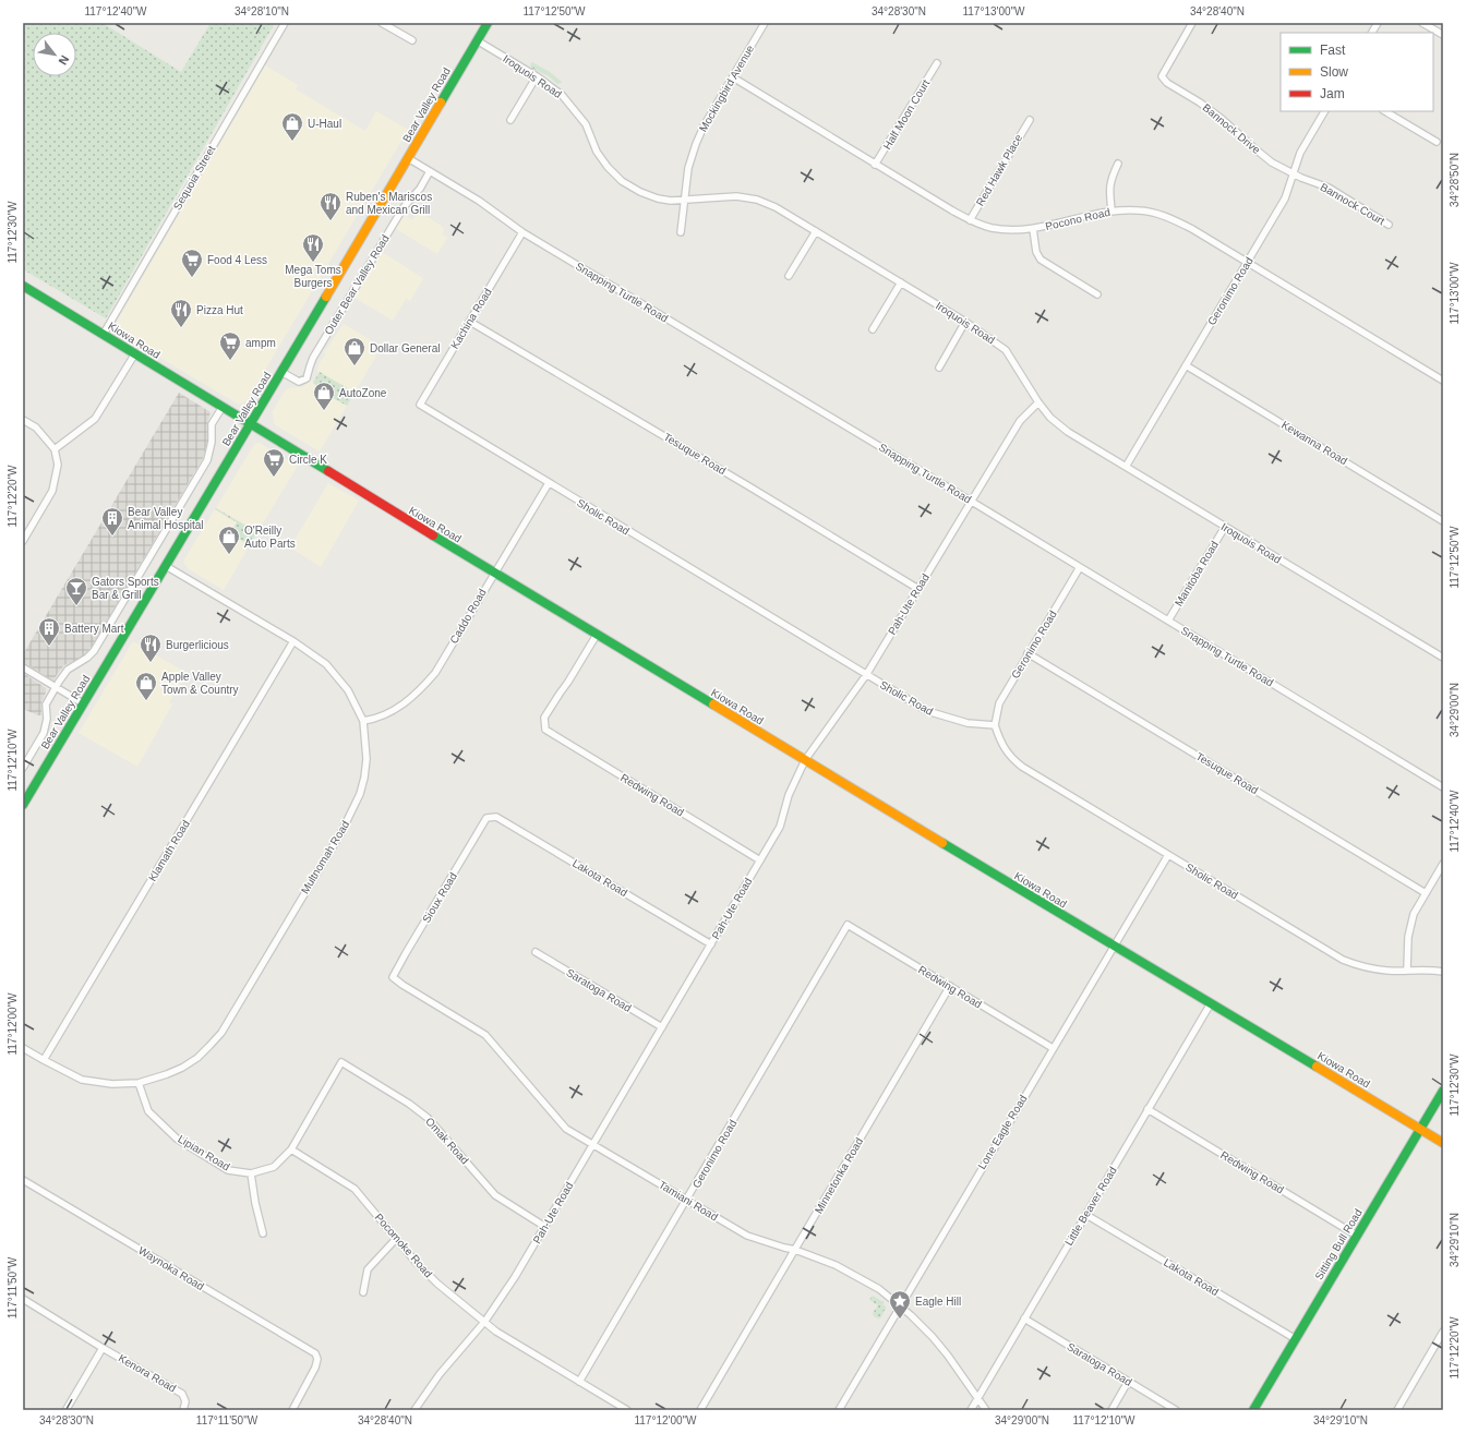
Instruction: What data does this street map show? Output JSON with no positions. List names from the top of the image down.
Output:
{
  "streets": {
    "street": [
      "Iroquois Road",
      "Mockingbird Avenue",
      "Bear Valley Road",
      "Half Moon Court",
      "Bannock Drive",
      "Red Hawk Place",
      "Sequoia Street",
      "Bannock Court",
      "Pocono Road",
      "Outer Bear Valley Road",
      "Geronimo Road",
      "Snapping Turtle Road",
      "Kachina Road",
      "Kiowa Road",
      "Kewanna Road",
      "Tesuque Road",
      "Sholic Road",
      "Manitoba Road",
      "Pah-Ute Road",
      "Caddo Road",
      "Redwing Road",
      "Klamath Road",
      "Multnomah Road",
      "Lakota Road",
      "Sioux Road",
      "Saratoga Road",
      "Lone Eagle Road",
      "Omak Road",
      "Lipian Road",
      "Minnetonka Road",
      "Tamiani Road",
      "Little Beaver Road",
      "Sitting Bull Road",
      "Pocomoke Road",
      "Waynoka Road",
      "Kenora Road"
    ]
  },
  "crossings": [
    ["Iroquois Road", "Mockingbird Avenue"],
    ["Iroquois Road", "Bear Valley Road"],
    ["Iroquois Road", "Geronimo Road"],
    ["Iroquois Road", "Manitoba Road"],
    ["Iroquois Road", "Pah-Ute Road"],
    ["Mockingbird Avenue", "Pocono Road"],
    ["Bear Valley Road", "Outer Bear Valley Road"],
    ["Bear Valley Road", "Snapping Turtle Road"],
    ["Bear Valley Road", "Kiowa Road"],
    ["Bear Valley Road", "Multnomah Road"],
    ["Half Moon Court", "Pocono Road"],
    ["Bannock Drive", "Bannock Court"],
    ["Bannock Drive", "Geronimo Road"],
    ["Red Hawk Place", "Pocono Road"],
    ["Sequoia Street", "Kiowa Road"],
    ["Bannock Court", "Geronimo Road"],
    ["Pocono Road", "Geronimo Road"],
    ["Outer Bear Valley Road", "Snapping Turtle Road"],
    ["Geronimo Road", "Snapping Turtle Road"],
    ["Geronimo Road", "Kewanna Road"],
    ["Geronimo Road", "Tesuque Road"],
    ["Geronimo Road", "Sholic Road"],
    ["Geronimo Road", "Redwing Road"],
    ["Geronimo Road", "Tamiani Road"],
    ["Geronimo Road", "Pocomoke Road"],
    ["Snapping Turtle Road", "Kachina Road"],
    ["Snapping Turtle Road", "Manitoba Road"],
    ["Snapping Turtle Road", "Pah-Ute Road"],
    ["Kachina Road", "Tesuque Road"],
    ["Kachina Road", "Sholic Road"],
    ["Kiowa Road", "Pah-Ute Road"],
    ["Kiowa Road", "Caddo Road"],
    ["Kiowa Road", "Redwing Road"],
    ["Kiowa Road", "Lone Eagle Road"],
    ["Kiowa Road", "Little Beaver Road"],
    ["Kiowa Road", "Sitting Bull Road"],
    ["Tesuque Road", "Pah-Ute Road"],
    ["Sholic Road", "Pah-Ute Road"],
    ["Sholic Road", "Caddo Road"],
    ["Sholic Road", "Lone Eagle Road"],
    ["Pah-Ute Road", "Redwing Road"],
    ["Pah-Ute Road", "Lakota Road"],
    ["Pah-Ute Road", "Saratoga Road"],
    ["Pah-Ute Road", "Omak Road"],
    ["Pah-Ute Road", "Tamiani Road"],
    ["Pah-Ute Road", "Pocomoke Road"],
    ["Caddo Road", "Multnomah Road"],
    ["Redwing Road", "Lone Eagle Road"],
    ["Redwing Road", "Minnetonka Road"],
    ["Redwing Road", "Little Beaver Road"],
    ["Redwing Road", "Sitting Bull Road"],
    ["Klamath Road", "Multnomah Road"],
    ["Multnomah Road", "Lipian Road"],
    ["Lakota Road", "Sioux Road"],
    ["Lakota Road", "Little Beaver Road"],
    ["Lakota Road", "Sitting Bull Road"],
    ["Sioux Road", "Tamiani Road"],
    ["Saratoga Road", "Little Beaver Road"],
    ["Lone Eagle Road", "Tamiani Road"],
    ["Omak Road", "Lipian Road"],
    ["Omak Road", "Pocomoke Road"],
    ["Lipian Road", "Pocomoke Road"],
    ["Minnetonka Road", "Tamiani Road"],
    ["Tamiani Road", "Little Beaver Road"]
  ],
  "places": {
    "shop": [
      "U-Haul",
      "Dollar General",
      "AutoZone",
      "O'Reilly Auto Parts",
      "Apple Valley Town & Country"
    ],
    "restaurant": [
      "Ruben's Mariscos and Mexican Grill",
      "Mega Toms Burgers",
      "Pizza Hut",
      "Burgerlicious"
    ],
    "supermarket": ["Food 4 Less", "ampm", "Circle K"],
    "building": ["Bear Valley Animal Hospital", "Battery Mart"],
    "bar": ["Gators Sports Bar & Grill"],
    "place": ["Eagle Hill"]
  },
  "legend": ["Fast", "Slow", "Jam"],
  "north": "bottom right",
  "coordinates": [
    "117°12'40\"W",
    "34°28'10\"N",
    "117°12'50\"W",
    "34°28'30\"N",
    "117°13'00\"W",
    "34°28'40\"N",
    "34°28'50\"N",
    "117°12'30\"W",
    "117°12'20\"W",
    "34°29'00\"N",
    "117°12'10\"W",
    "117°12'00\"W",
    "34°29'10\"N",
    "117°11'50\"W"
  ]
}
